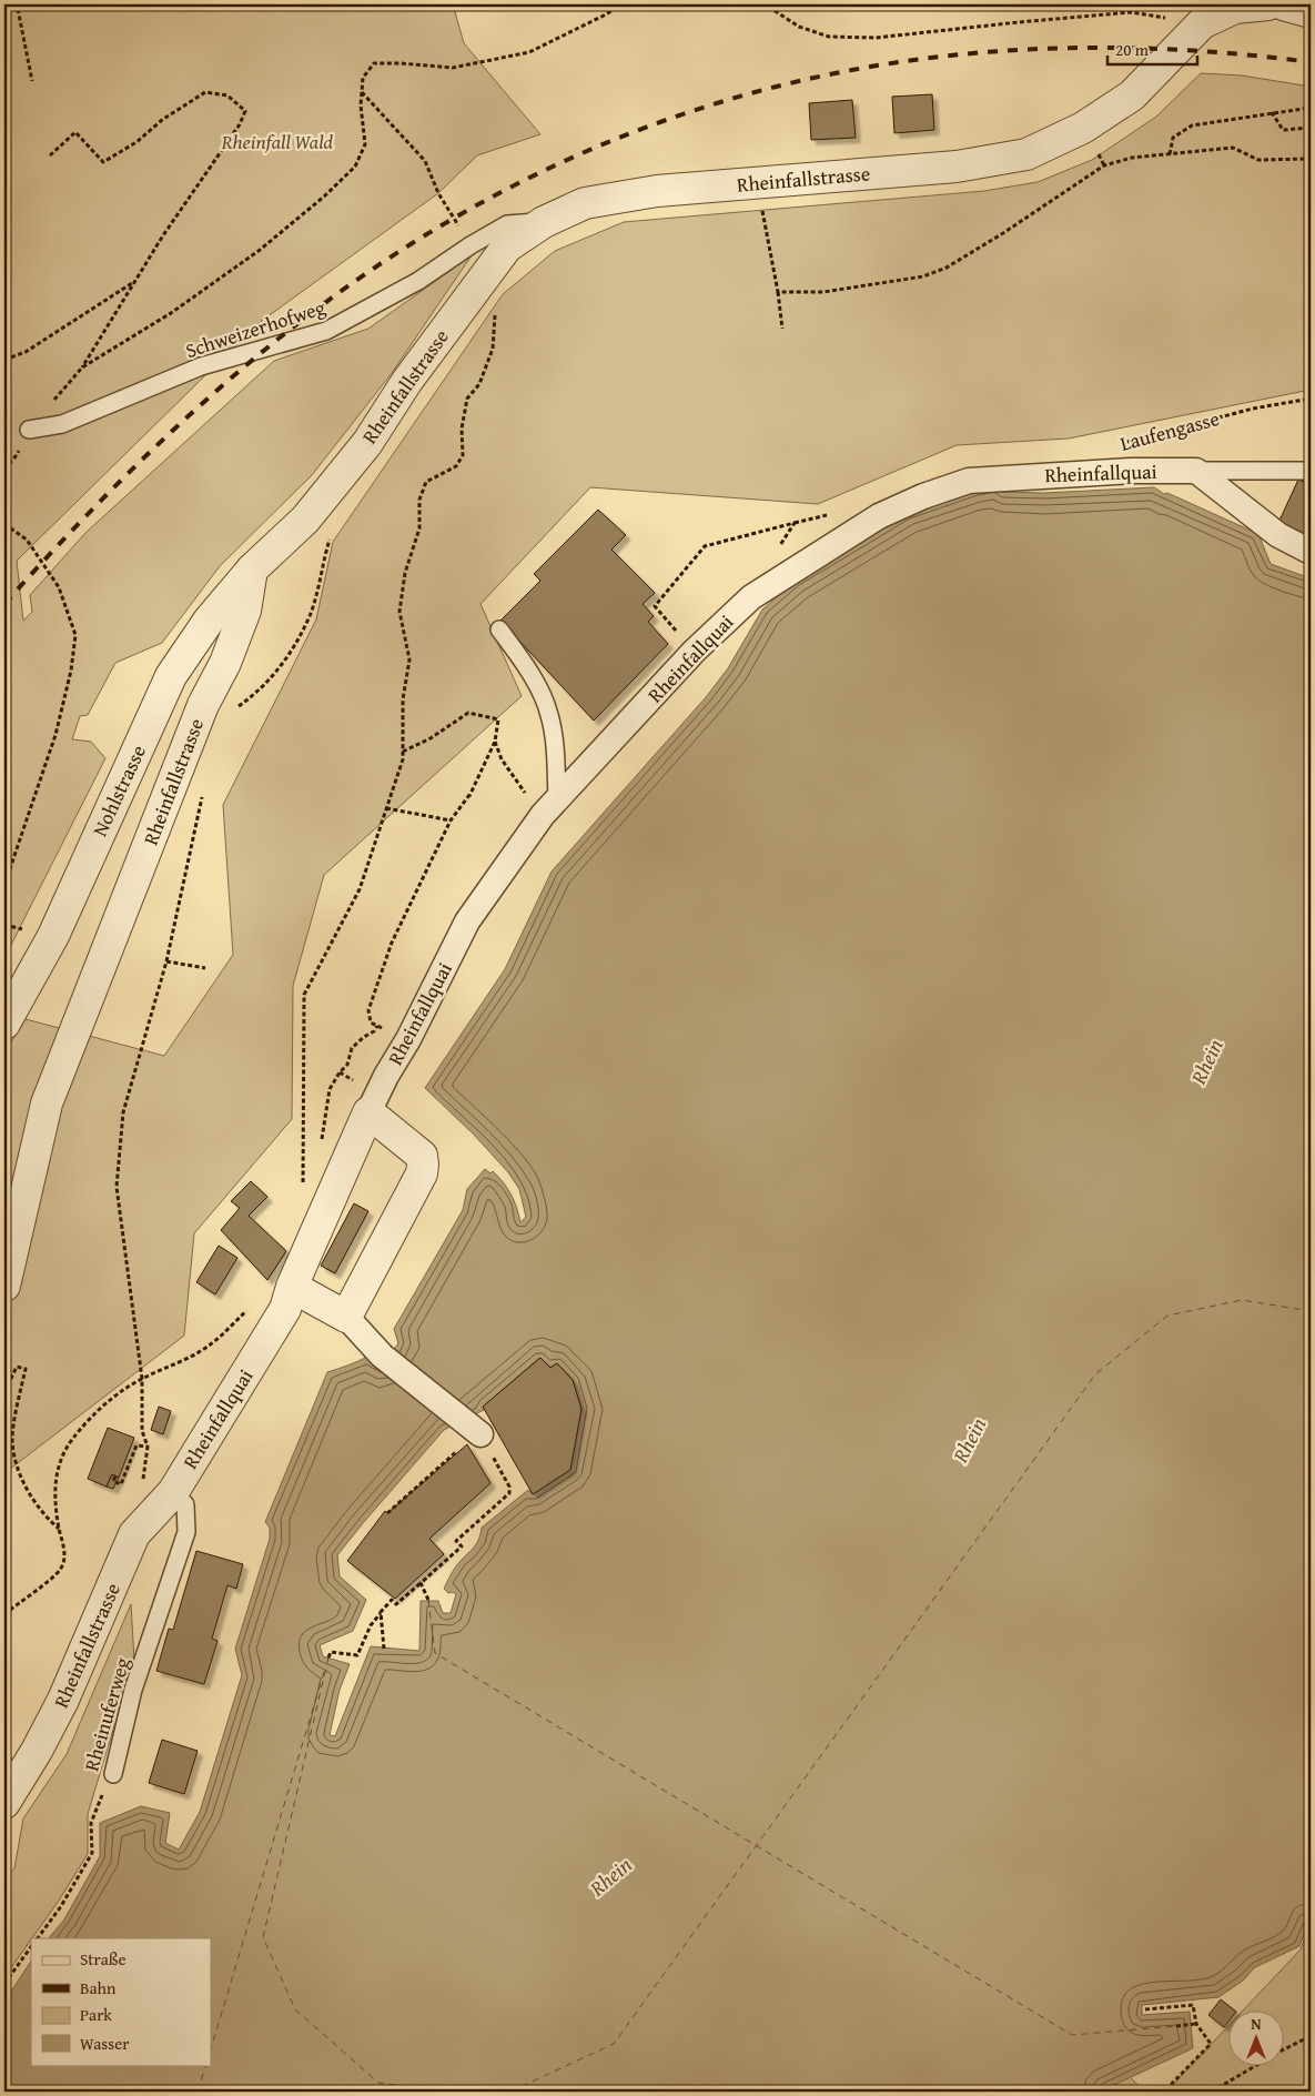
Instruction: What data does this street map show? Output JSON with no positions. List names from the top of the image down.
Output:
{
  "streets": {
    "street": ["Rheinfallstrasse", "Rheinfallquai", "Nohlstrasse"],
    "lane": ["Schweizerhofweg", "Rheinuferweg"],
    "path": ["Laufengasse"]
  },
  "crossings": [
    ["Rheinfallstrasse", "Schweizerhofweg"],
    ["Rheinfallstrasse", "Rheinfallquai"],
    ["Rheinfallstrasse", "Nohlstrasse"],
    ["Rheinfallstrasse", "Rheinuferweg"],
    ["Rheinfallquai", "Rheinuferweg"]
  ],
  "water": ["Rhein"],
  "parks": ["Rheinfall Wald"],
  "legend": [
    "Straße",
    "Bahn",
    "Park",
    "Wasser"
  ],
  "scale_bar": "20 m",
  "north": "top"
}
